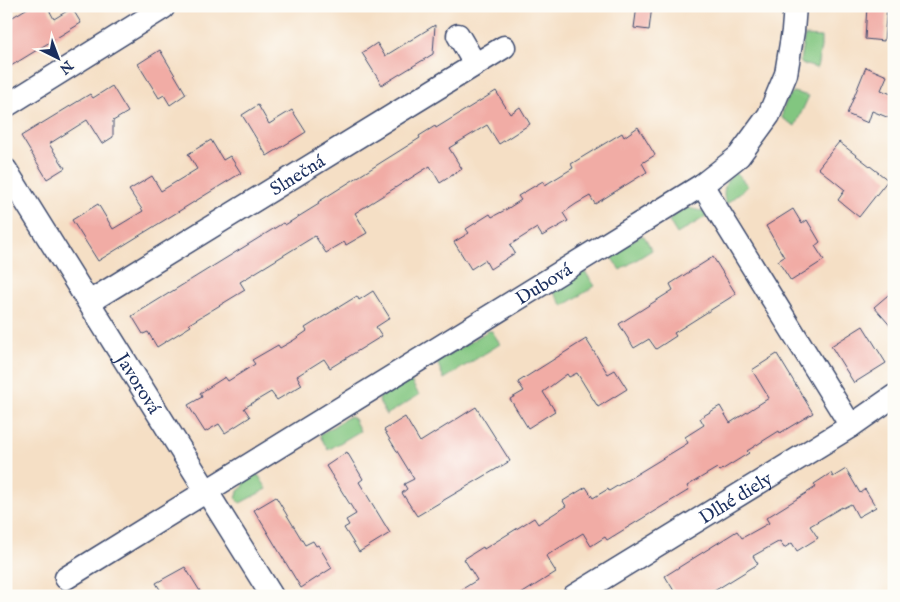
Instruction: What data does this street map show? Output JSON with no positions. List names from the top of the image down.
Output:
{
  "streets": {
    "street": [
      "Slnečná",
      "Dubová",
      "Javorová",
      "Dlhé diely"
    ]
  },
  "crossings": [
    ["Slnečná", "Javorová"],
    ["Dubová", "Javorová"]
  ],
  "north": "bottom right"
}
